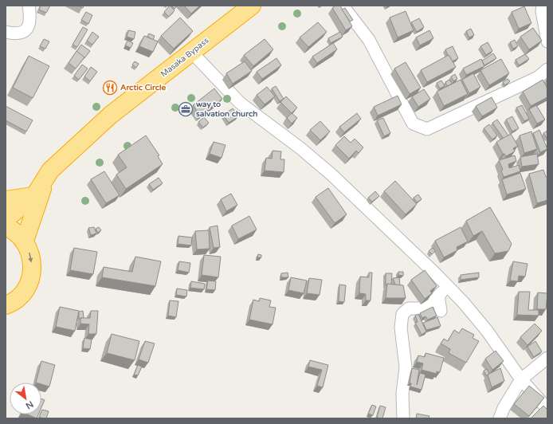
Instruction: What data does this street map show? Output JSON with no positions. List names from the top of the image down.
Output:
{
  "streets": {
    "highway": ["Masaka Bypass"]
  },
  "places": {
    "restaurant": ["Arctic Circle"],
    "office": ["way to salvation church"]
  },
  "north": "bottom right"
}
